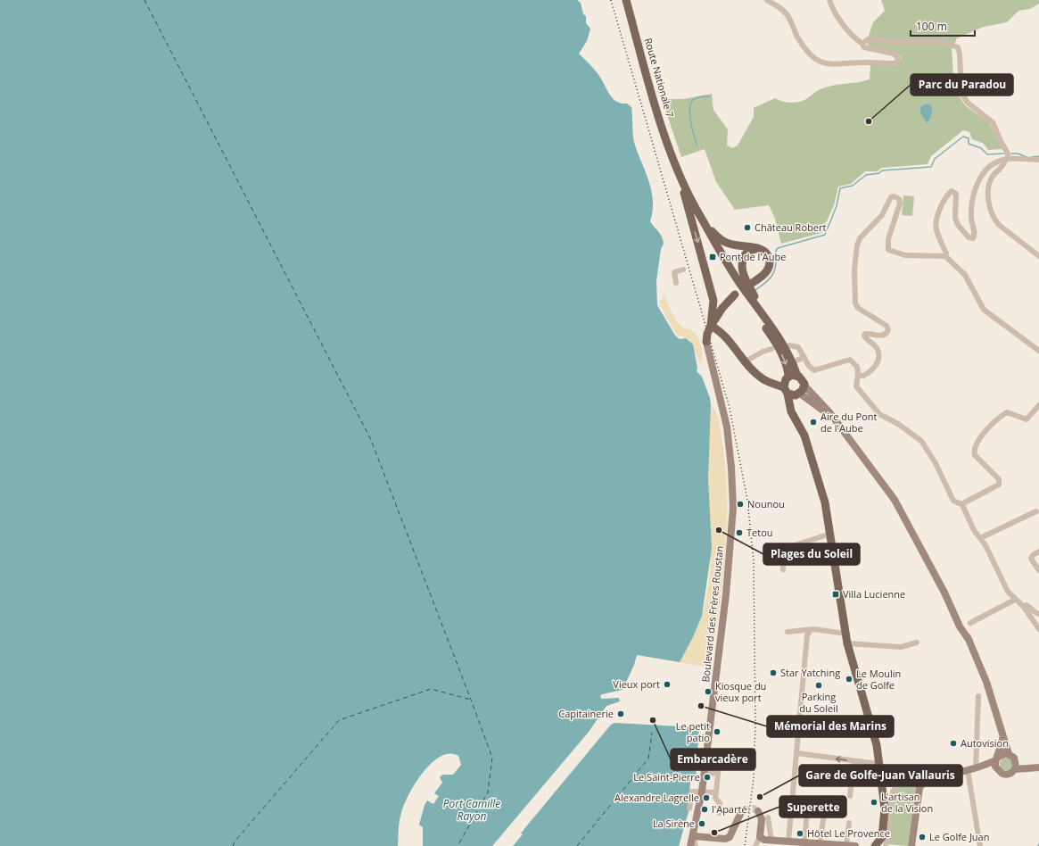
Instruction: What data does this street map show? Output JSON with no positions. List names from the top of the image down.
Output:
{
  "streets": {
    "main road": ["Route Nationale 7", "Boulevard des Frères Roustan"]
  },
  "water": ["Port Camille Rayon"],
  "places": {
    "other": [
      "Parc du Paradou",
      "Château Robert",
      "Aire du Pont de l'Aube",
      "Nounou",
      "Plages du Soleil",
      "Tetou",
      "Star Yatching",
      "Le Moulin de Golfe",
      "Vieux port",
      "Parking du Soleil",
      "Kiosque du vieux port",
      "Mémorial des Marins",
      "Capitainerie",
      "Embarcadère",
      "Le petit patio",
      "Autovision",
      "Le Saint-Pierre",
      "Gare de Golfe-Juan Vallauris",
      "Alexandre Lagrelle",
      "L'artisan de la Vision",
      "l'Aparté",
      "La Sirène",
      "Superette",
      "Hôtel Le Provence",
      "Le Golfe Juan"
    ],
    "transit": ["Pont de l'Aube", "Villa Lucienne"]
  },
  "scale_bar": "100 m"
}
